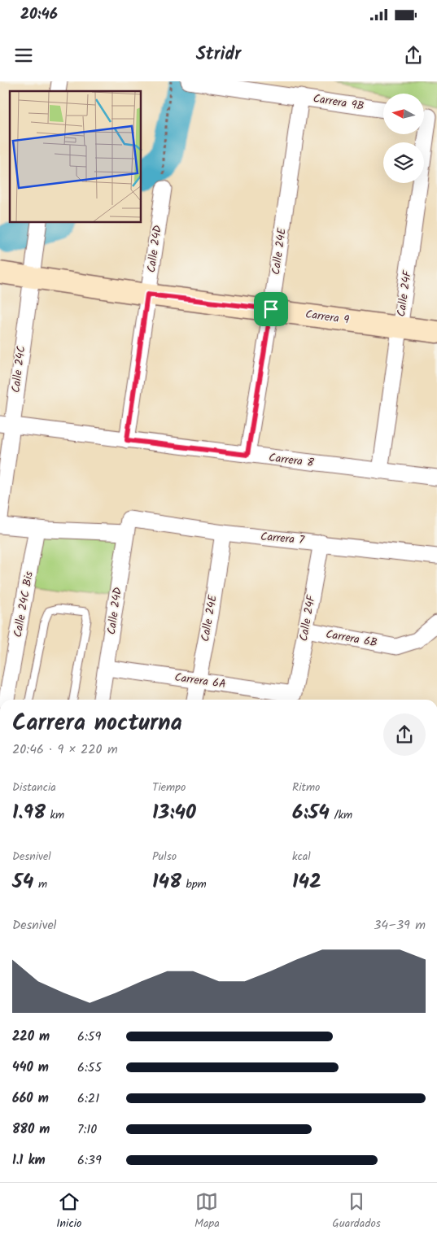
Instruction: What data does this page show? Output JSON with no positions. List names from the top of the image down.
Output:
{
  "streets": {
    "street": [
      "Carrera 9B",
      "Calle 24D",
      "Calle 24E",
      "Calle 24F",
      "Carrera 9",
      "Calle 24C",
      "Carrera 8",
      "Carrera 7",
      "Calle 24C Bis",
      "Carrera 6B",
      "Carrera 6A"
    ]
  },
  "crossings": [
    ["Carrera 9B", "Calle 24E"],
    ["Calle 24D", "Carrera 9"],
    ["Calle 24D", "Carrera 8"],
    ["Calle 24D", "Carrera 7"],
    ["Calle 24D", "Carrera 6A"],
    ["Calle 24E", "Carrera 9"],
    ["Calle 24E", "Carrera 8"],
    ["Calle 24E", "Carrera 7"],
    ["Calle 24E", "Carrera 6A"],
    ["Calle 24F", "Carrera 9"],
    ["Calle 24F", "Carrera 8"],
    ["Calle 24F", "Carrera 7"],
    ["Calle 24F", "Carrera 6B"],
    ["Calle 24F", "Carrera 6A"],
    ["Carrera 9", "Calle 24C"],
    ["Calle 24C", "Carrera 8"],
    ["Carrera 7", "Calle 24C Bis"]
  ],
  "north": "left",
  "page": {
    "status": "20:46",
    "header": "Stridr",
    "heading": ["Carrera nocturna", "20:46 · 9 × 220 m"],
    "stats": [
      ["Distancia", "1.98 km"],
      ["Tiempo", "13:40"],
      ["Ritmo", "6:54 /km"],
      ["Desnivel", "54 m"],
      ["Pulso", "148 bpm"],
      ["kcal", "142"]
    ],
    "chart": ["Desnivel", "34–39 m"],
    "list": [
      {
        "name": "220 m",
        "note": "6:59"
      },
      {
        "name": "440 m",
        "note": "6:55"
      },
      {
        "name": "660 m",
        "note": "6:21"
      },
      {
        "name": "880 m",
        "note": "7:10"
      },
      {
        "name": "1.1 km",
        "note": "6:39"
      }
    ],
    "tabs": ["Inicio", "Mapa", "Guardados"]
  }
}
